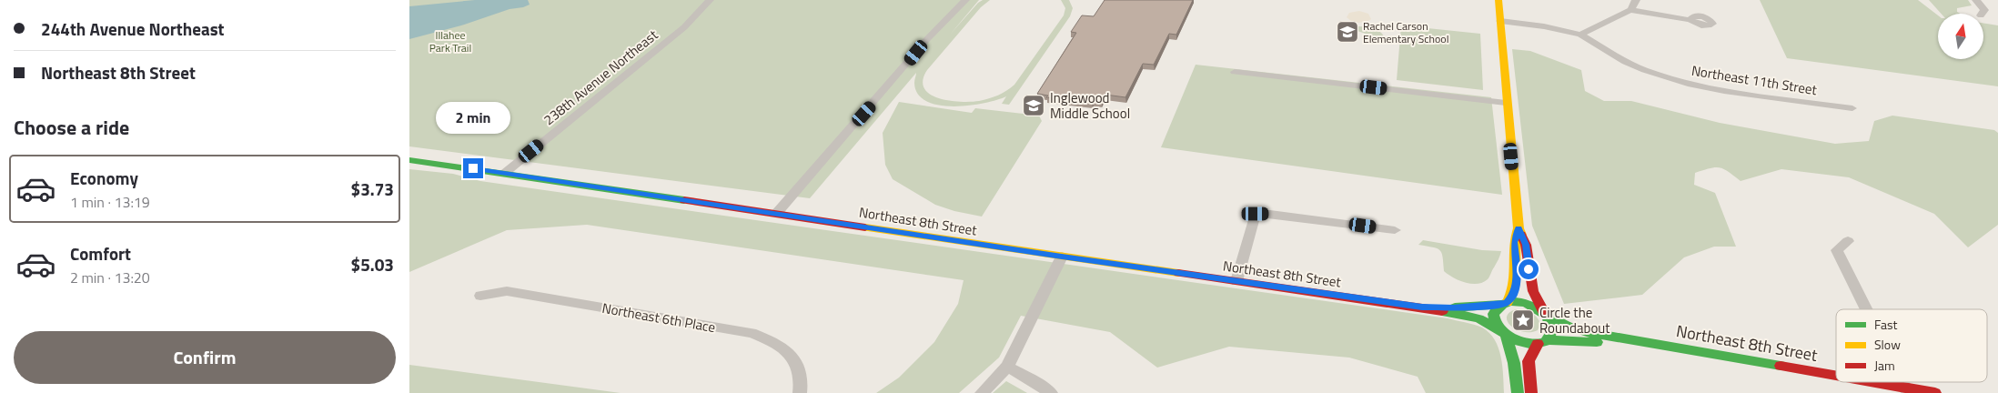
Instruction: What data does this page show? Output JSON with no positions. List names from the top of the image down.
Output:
{
  "streets": {
    "street": [
      "238th Avenue Northeast",
      "Northeast 11th Street",
      "Northeast 8th Street",
      "Northeast 6th Place"
    ]
  },
  "crossings": [
    ["238th Avenue Northeast", "Northeast 8th Street"]
  ],
  "parks": ["Illahee Park Trail"],
  "places": {
    "school or university": ["Rachel Carson Elementary School", "Inglewood Middle School"],
    "place": ["Circle the Roundabout"]
  },
  "legend": ["Fast", "Slow", "Jam"],
  "north": "top",
  "page": {
    "banner": ["244th Avenue Northeast", "Northeast 8th Street"],
    "heading": "Choose a ride",
    "bubble": "2 min",
    "list": [
      {
        "name": "Economy",
        "note": "1 min · 13:19",
        "value": "$3.73"
      },
      {
        "name": "Comfort",
        "note": "2 min · 13:20",
        "value": "$5.03"
      }
    ],
    "buttons": "Confirm"
  }
}
